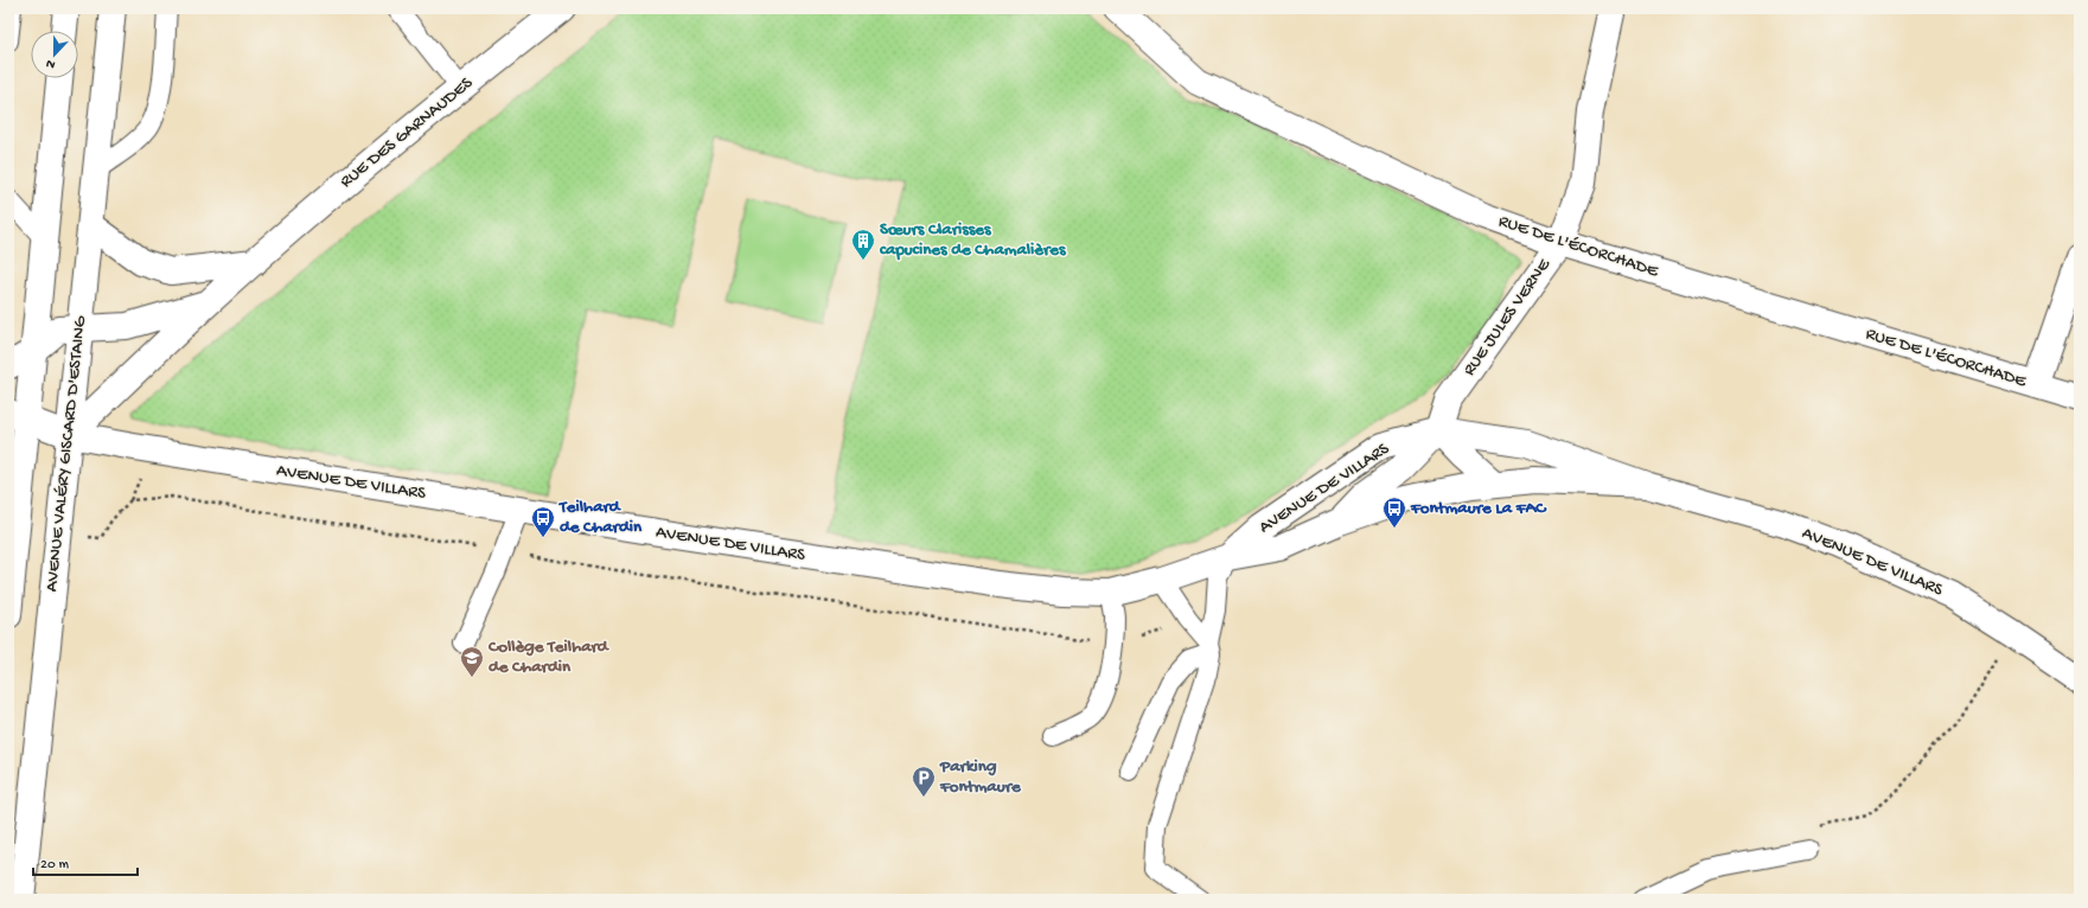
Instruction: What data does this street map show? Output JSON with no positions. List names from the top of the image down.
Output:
{
  "streets": {
    "street": [
      "RUE DES GARNAUDES",
      "RUE DE L'ÉCORCHADE",
      "RUE JULES VERNE",
      "AVENUE VALÉRY GISCARD D'ESTAING",
      "AVENUE DE VILLARS"
    ]
  },
  "crossings": [
    ["RUE DES GARNAUDES", "AVENUE VALÉRY GISCARD D'ESTAING"],
    ["RUE DES GARNAUDES", "AVENUE DE VILLARS"],
    ["RUE DE L'ÉCORCHADE", "RUE JULES VERNE"],
    ["RUE JULES VERNE", "AVENUE DE VILLARS"],
    ["AVENUE VALÉRY GISCARD D'ESTAING", "AVENUE DE VILLARS"]
  ],
  "places": {
    "building": ["Sœurs Clarisses capucines de Chamalières"],
    "bus stop": ["Fontmaure La FAC", "Teilhard de Chardin"],
    "school or university": ["Collège Teilhard de Chardin"],
    "parking": ["Parking Fontmaure"]
  },
  "scale_bar": "20 m",
  "north": "bottom"
}
